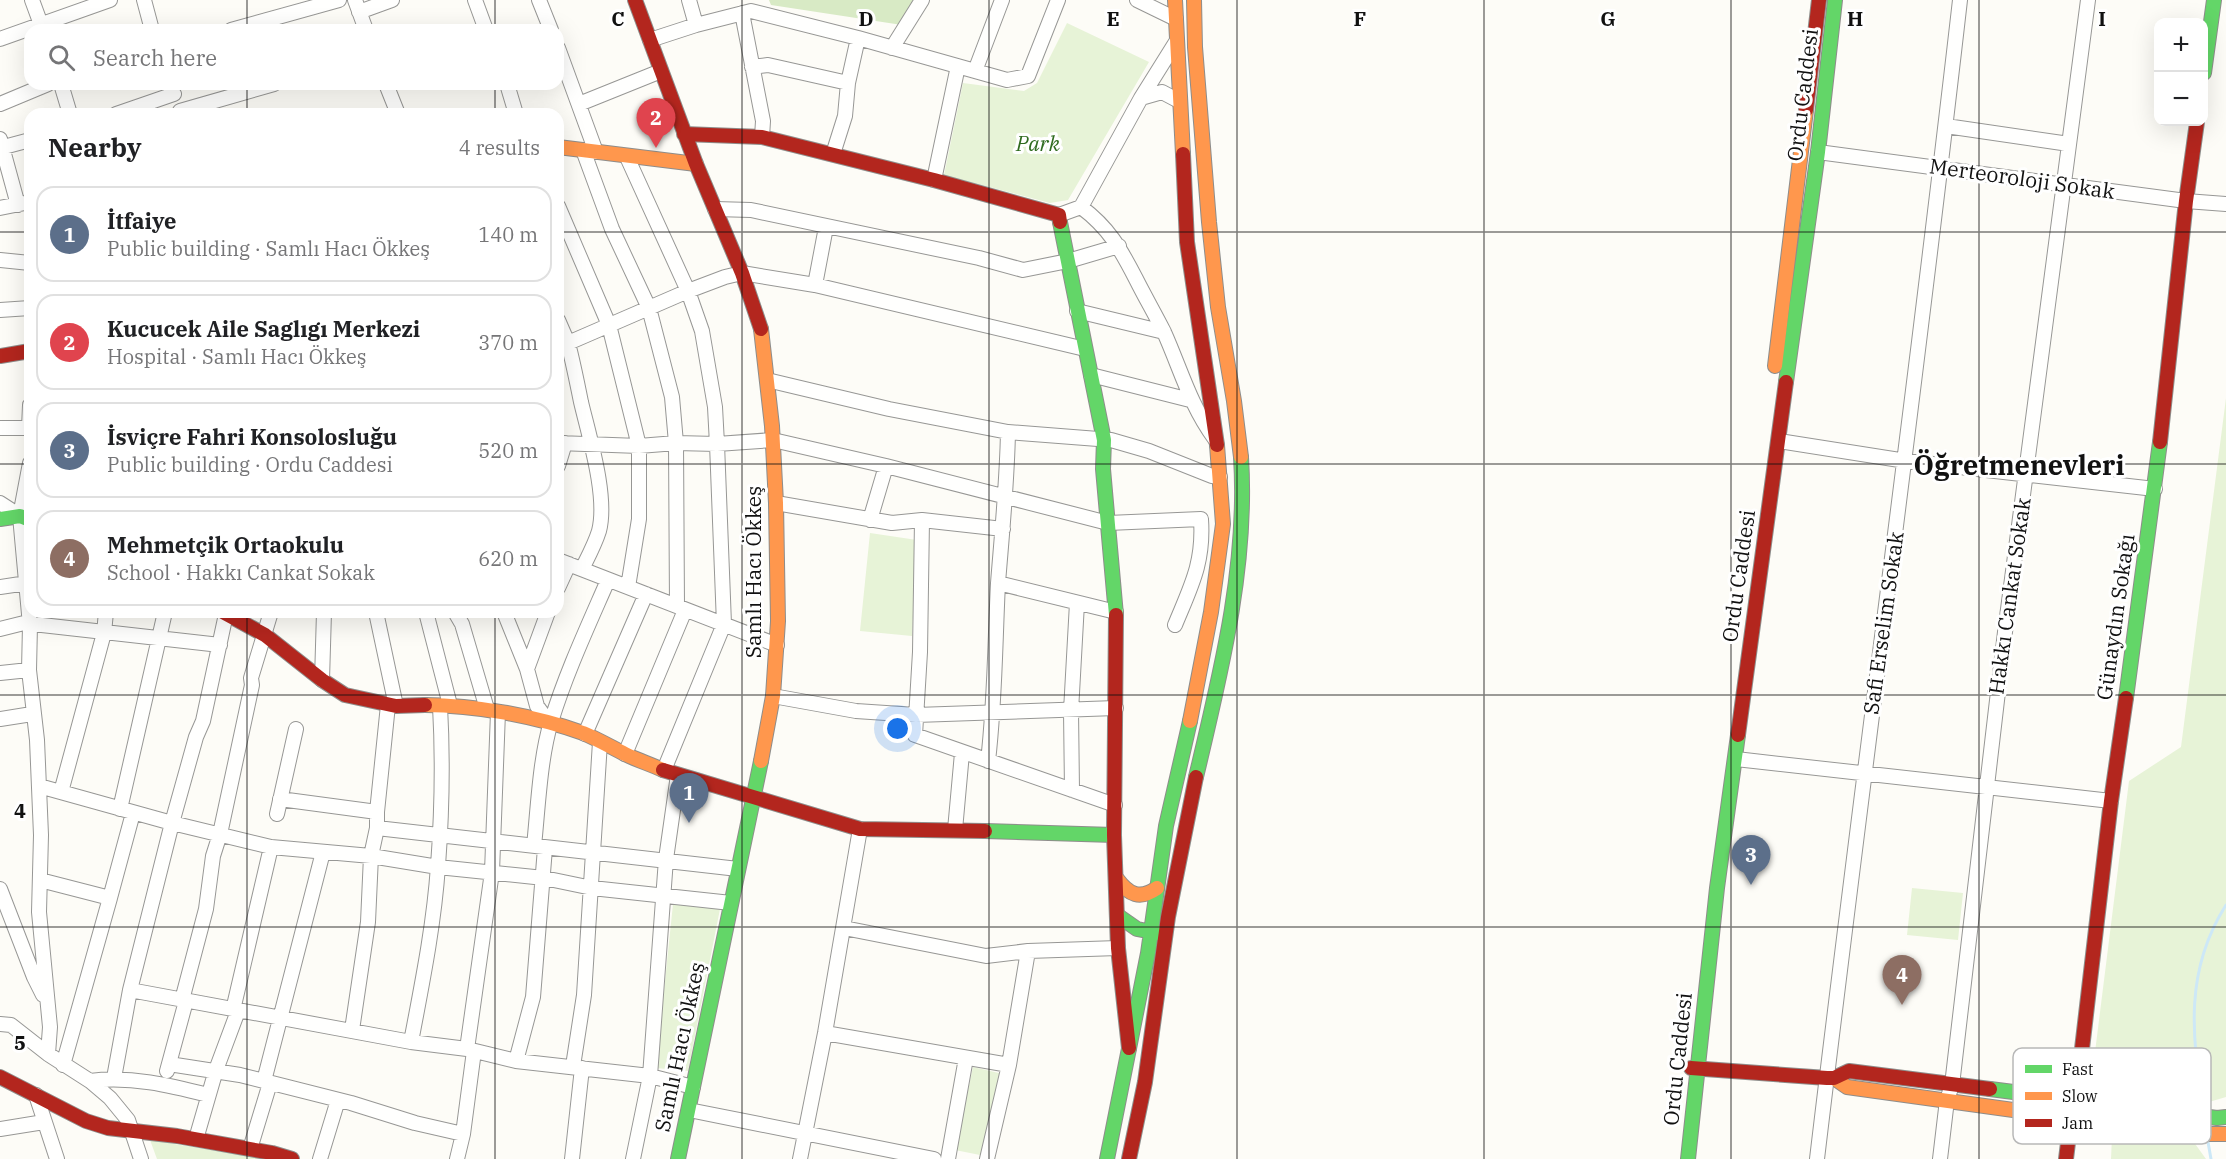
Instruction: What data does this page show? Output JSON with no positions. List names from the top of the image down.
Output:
{
  "streets": {
    "street": [
      "Ordu Caddesi",
      "Merteoroloji Sokak",
      "Samlı Hacı Ökkeş",
      "Hakkı Cankat Sokak",
      "Günaydın Sokağı",
      "Safi Erselim Sokak"
    ]
  },
  "crossings": [
    ["Ordu Caddesi", "Merteoroloji Sokak"],
    ["Merteoroloji Sokak", "Hakkı Cankat Sokak"],
    ["Merteoroloji Sokak", "Günaydın Sokağı"],
    ["Merteoroloji Sokak", "Safi Erselim Sokak"]
  ],
  "districts": ["Öğretmenevleri"],
  "parks": ["Park"],
  "legend": ["Fast", "Slow", "Jam"],
  "page": {
    "map_buttons": ["+", "−"],
    "search": "Search here",
    "pins": [
      "2",
      "1",
      "3",
      "4"
    ],
    "heading": ["Nearby", "4 results"],
    "list": [
      {
        "mark": "1",
        "name": "İtfaiye",
        "note": "Public building · Samlı Hacı Ökkeş",
        "value": "140 m"
      },
      {
        "mark": "2",
        "name": "Kucucek Aile Saglıgı Merkezi",
        "note": "Hospital · Samlı Hacı Ökkeş",
        "value": "370 m"
      },
      {
        "mark": "3",
        "name": "İsviçre Fahri Konsolosluğu",
        "note": "Public building · Ordu Caddesi",
        "value": "520 m"
      },
      {
        "mark": "4",
        "name": "Mehmetçik Ortaokulu",
        "note": "School · Hakkı Cankat Sokak",
        "value": "620 m"
      }
    ]
  },
  "grid": {
    "columns": [
      "C",
      "D",
      "E",
      "F",
      "G",
      "H",
      "I"
    ],
    "rows": ["4", "5"]
  }
}
